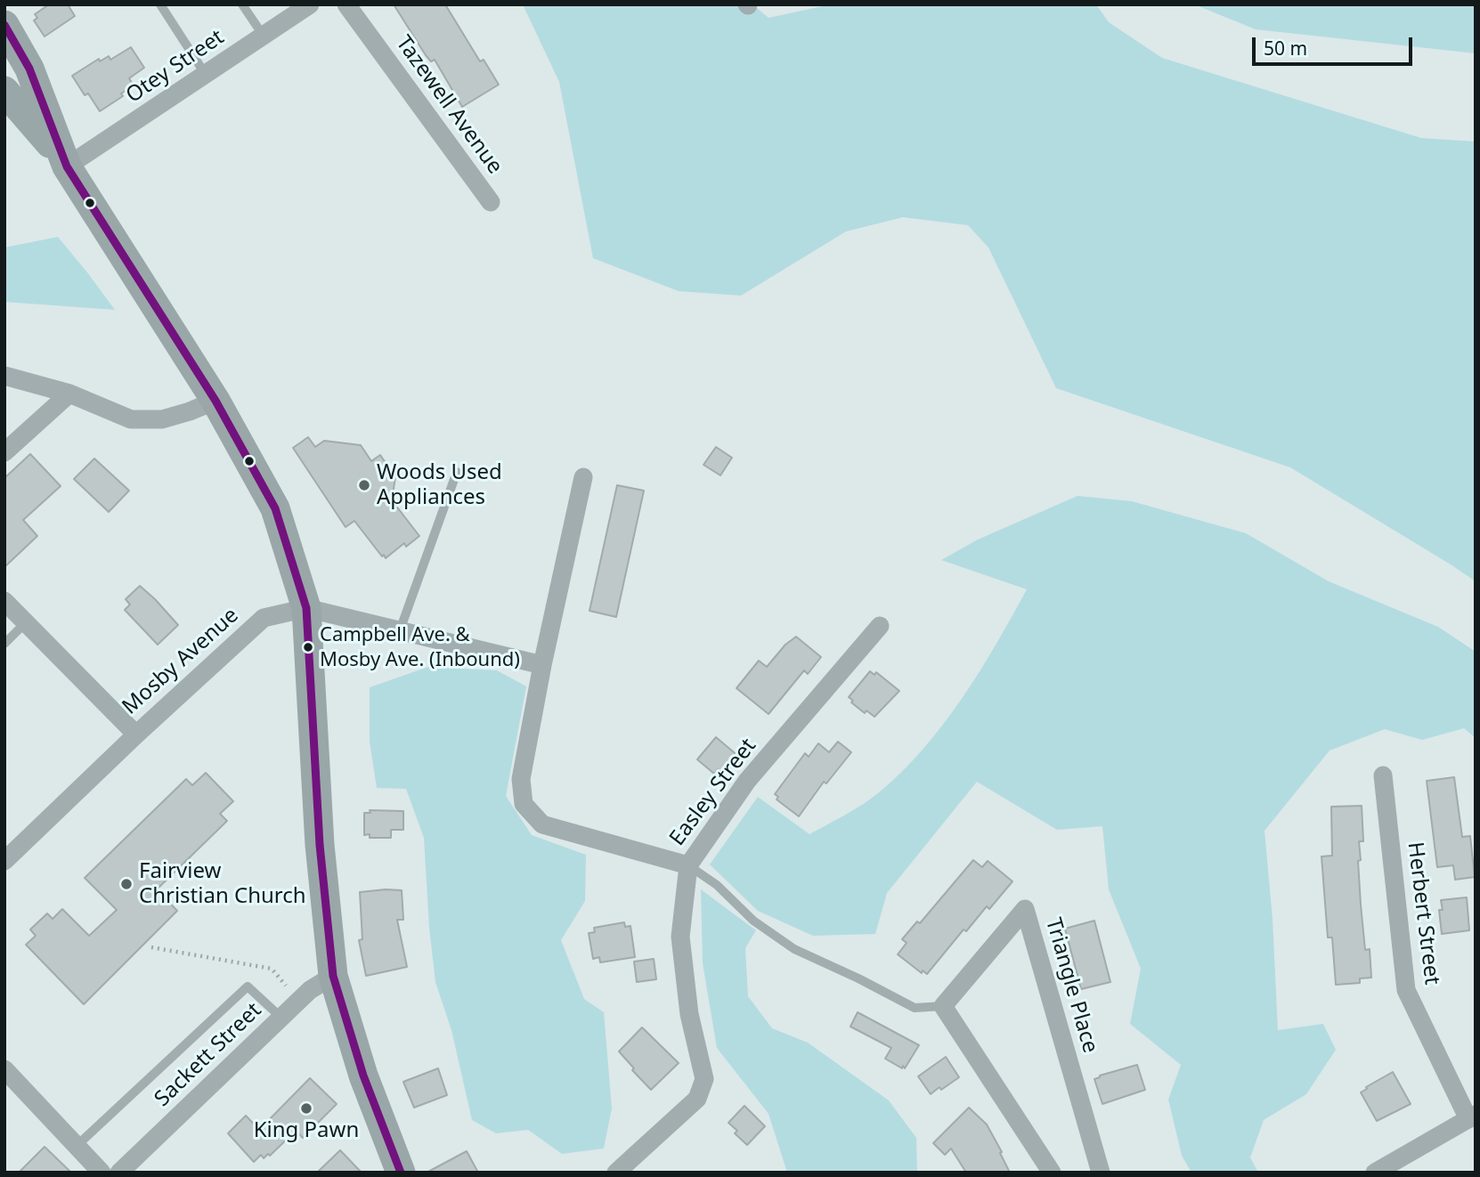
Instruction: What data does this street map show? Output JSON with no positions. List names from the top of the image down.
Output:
{
  "streets": {
    "street": [
      "Otey Street",
      "Tazewell Avenue",
      "Mosby Avenue",
      "Easley Street",
      "Herbert Street",
      "Triangle Place",
      "Sackett Street"
    ]
  },
  "places": [
    "Woods Used Appliances",
    "Campbell Ave. & Mosby Ave. (Inbound)",
    "Fairview Christian Church",
    "King Pawn"
  ],
  "scale_bar": "50 m"
}
